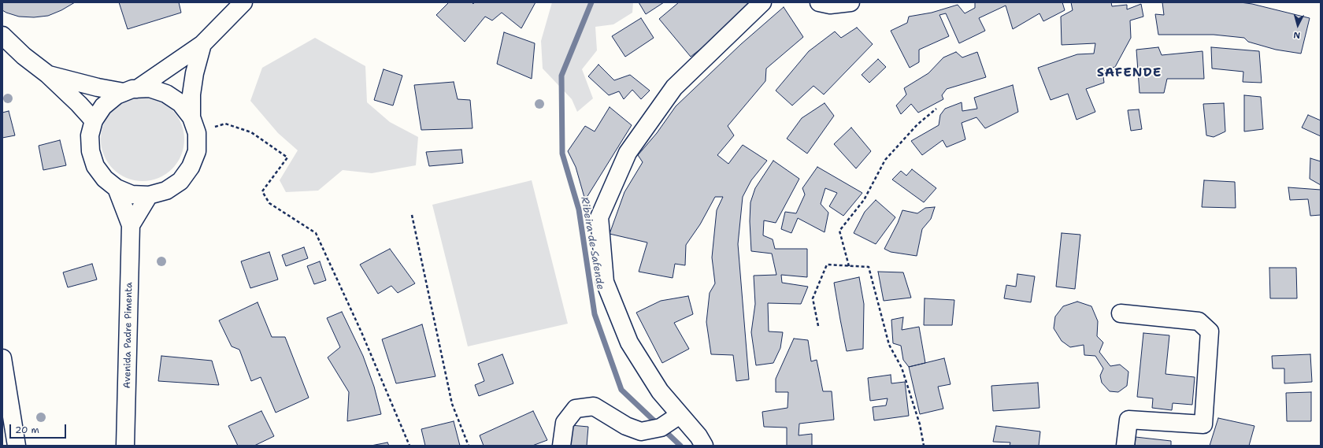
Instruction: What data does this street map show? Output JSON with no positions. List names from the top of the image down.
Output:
{
  "streets": {
    "street": ["Avenida Padre Pimenta"]
  },
  "districts": ["SAFENDE"],
  "water": ["Ribeira de Safende"],
  "scale_bar": "20 m",
  "north": "bottom"
}
